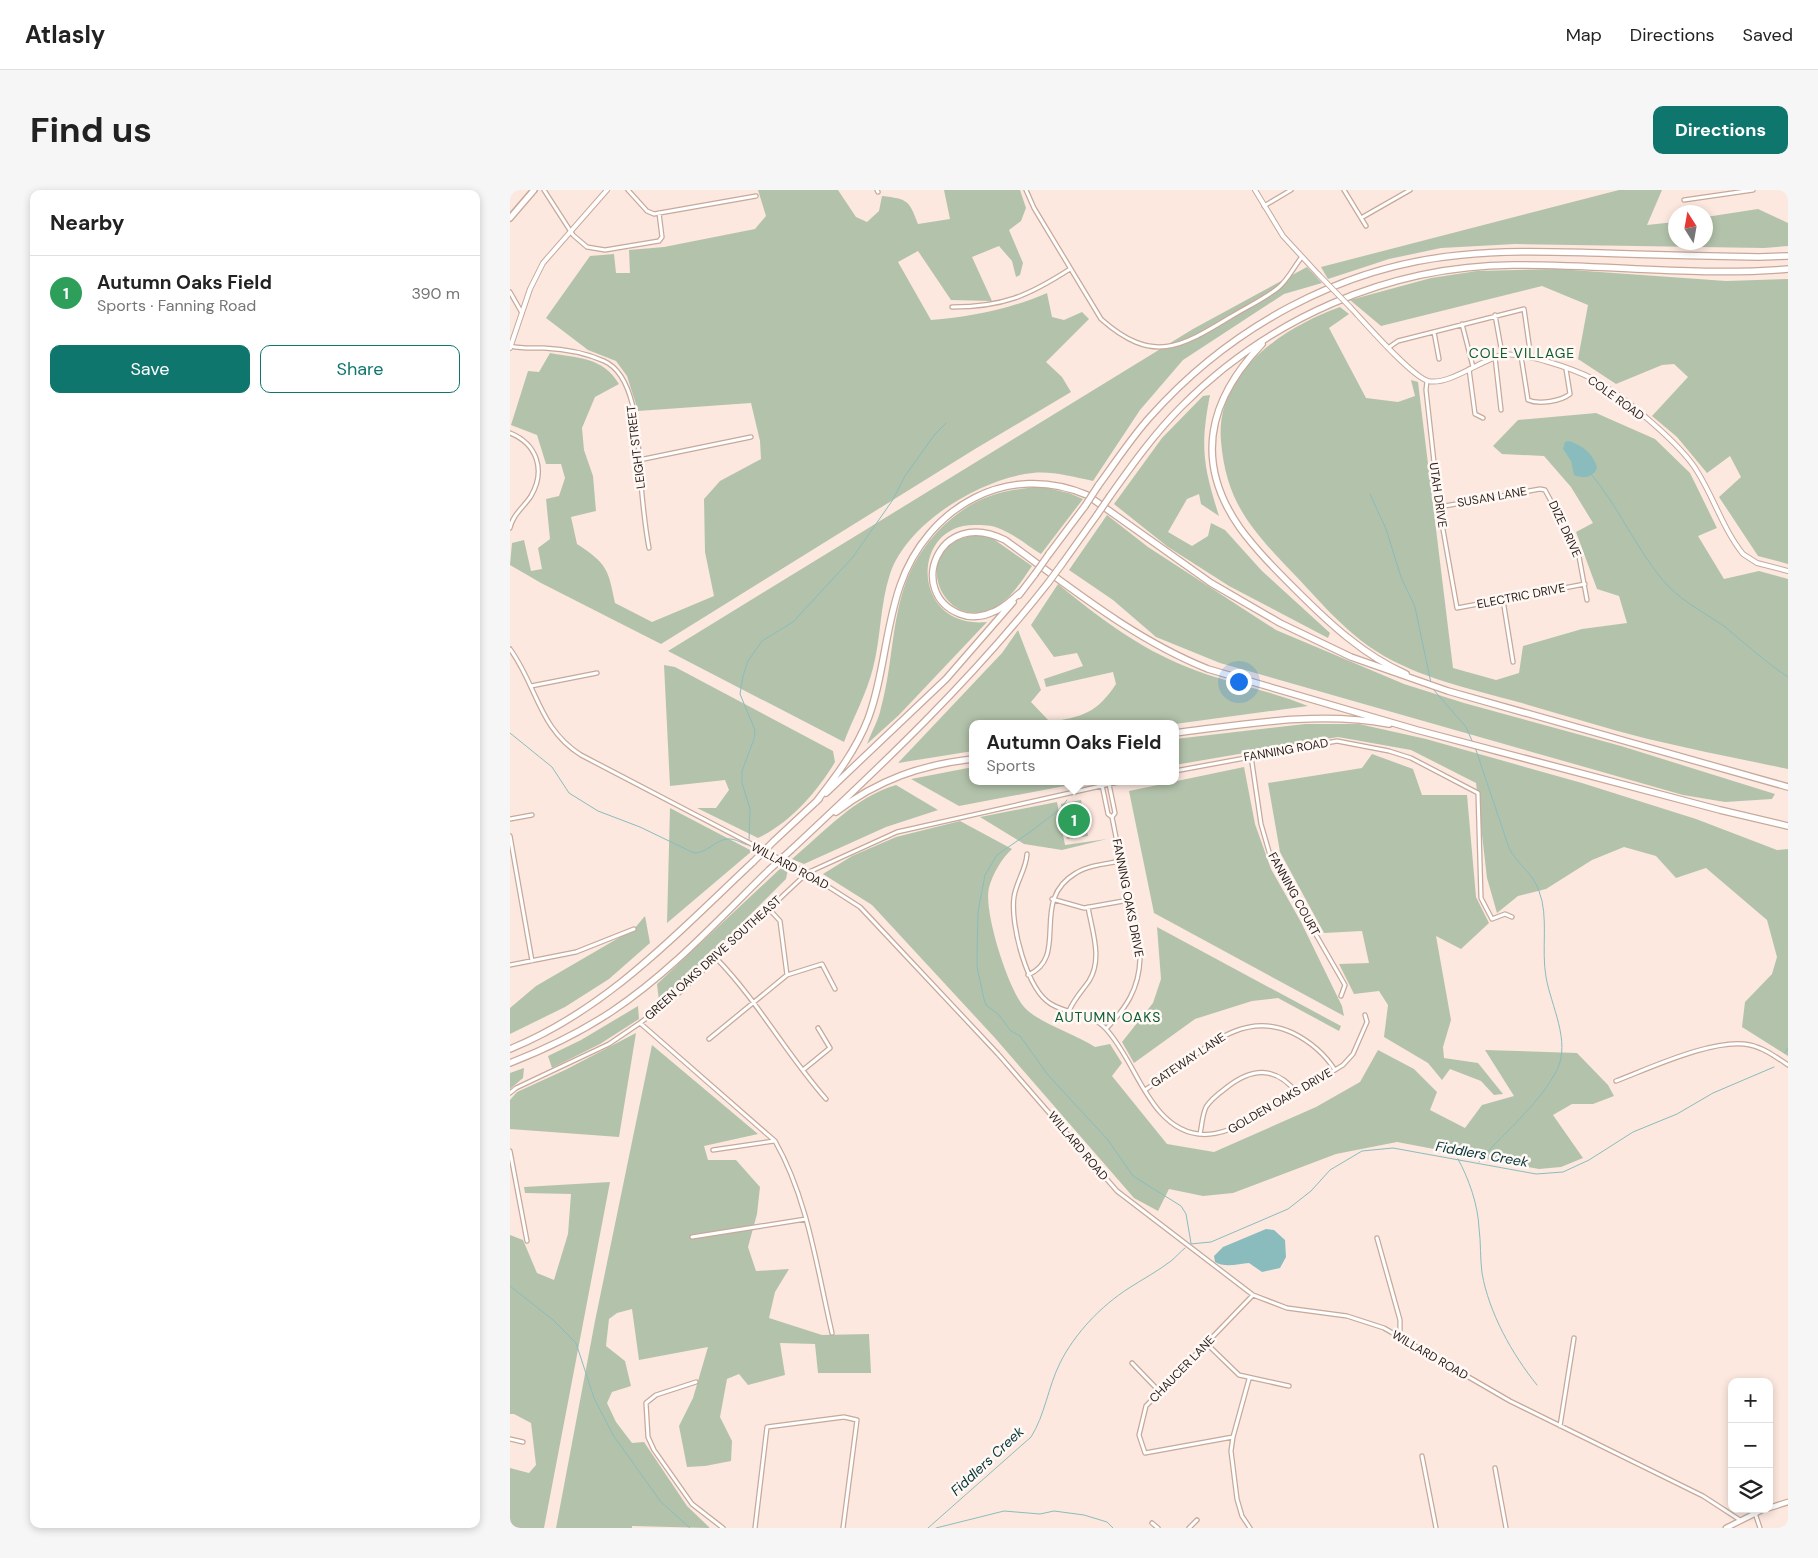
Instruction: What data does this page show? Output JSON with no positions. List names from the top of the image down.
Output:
{
  "streets": {
    "street": [
      "COLE ROAD",
      "LEIGHT STREET",
      "UTAH DRIVE",
      "SUSAN LANE",
      "DIZE DRIVE",
      "ELECTRIC DRIVE",
      "FANNING ROAD",
      "WILLARD ROAD",
      "FANNING COURT",
      "FANNING OAKS DRIVE",
      "GREEN OAKS DRIVE SOUTHEAST",
      "GATEWAY LANE",
      "GOLDEN OAKS DRIVE",
      "CHAUCER LANE"
    ]
  },
  "crossings": [
    ["COLE ROAD", "UTAH DRIVE"],
    ["UTAH DRIVE", "SUSAN LANE"],
    ["UTAH DRIVE", "ELECTRIC DRIVE"],
    ["SUSAN LANE", "DIZE DRIVE"],
    ["DIZE DRIVE", "ELECTRIC DRIVE"],
    ["FANNING ROAD", "FANNING COURT"],
    ["WILLARD ROAD", "GREEN OAKS DRIVE SOUTHEAST"],
    ["WILLARD ROAD", "CHAUCER LANE"],
    ["FANNING OAKS DRIVE", "GOLDEN OAKS DRIVE"],
    ["GATEWAY LANE", "GOLDEN OAKS DRIVE"]
  ],
  "districts": ["COLE VILLAGE", "AUTUMN OAKS"],
  "water": ["Fiddlers Creek"],
  "north": "top",
  "page": {
    "header": "Atlasly",
    "nav": ["Map", "Directions", "Saved"],
    "buttons": [
      "Directions",
      ["Save", "Share"]
    ],
    "title": "Find us",
    "heading": "Nearby",
    "list": [
      {
        "mark": "1",
        "name": "Autumn Oaks Field",
        "note": "Sports · Fanning Road",
        "value": "390 m"
      }
    ],
    "popup": ["Autumn Oaks Field", "Sports"],
    "pins": "1",
    "map_buttons": ["+", "−"]
  }
}
